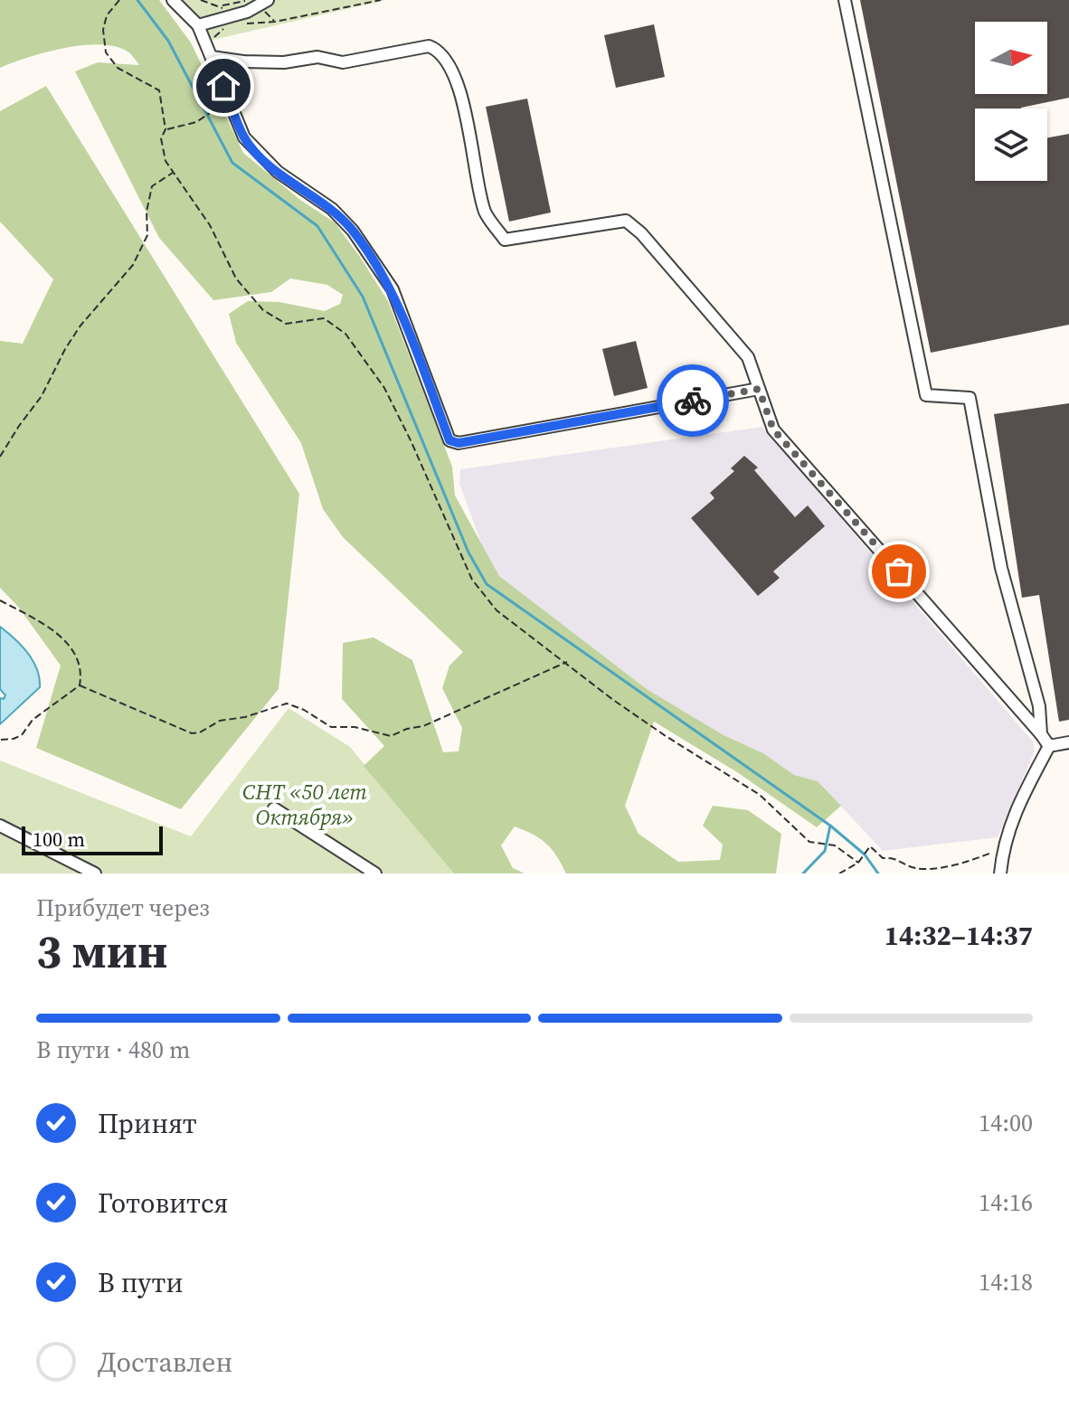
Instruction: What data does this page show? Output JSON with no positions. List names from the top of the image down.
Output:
{
  "parks": ["СНТ «50 лет Октября»"],
  "scale_bar": "100 m",
  "north": "right",
  "page": {
    "scale": "100 m",
    "heading": ["3 мин", "Прибудет через", "14:32–14:37"],
    "bar": "В пути · 480 m",
    "list": [
      ["Принят", "14:00"],
      ["Готовится", "14:16"],
      ["В пути", "14:18"],
      "Доставлен"
    ]
  }
}
